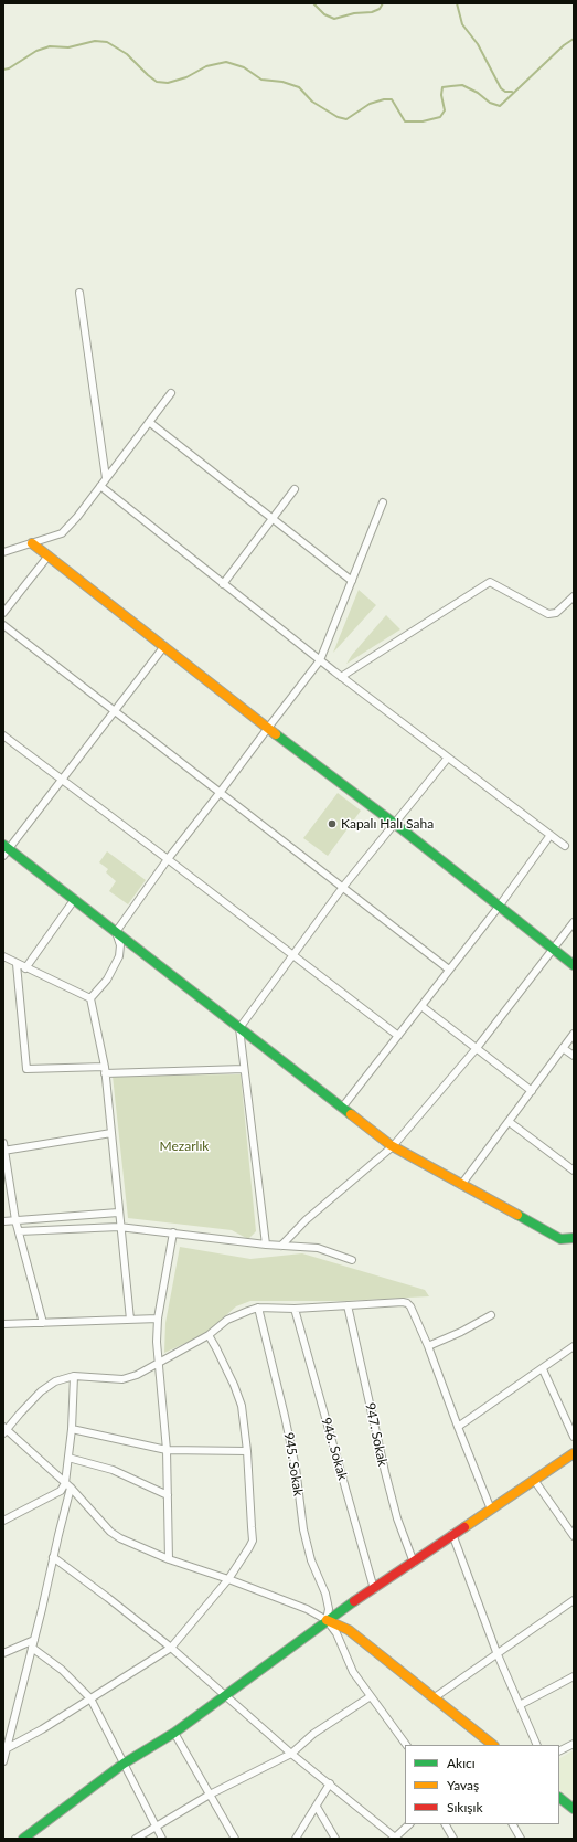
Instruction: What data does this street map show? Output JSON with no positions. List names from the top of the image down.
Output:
{
  "streets": {
    "street": ["947. Sokak", "946. Sokak", "945. Sokak"]
  },
  "parks": ["Mezarlık"],
  "places": ["Kapalı Halı Saha"],
  "legend": ["Akıcı", "Yavaş", "Sıkışık"]
}
